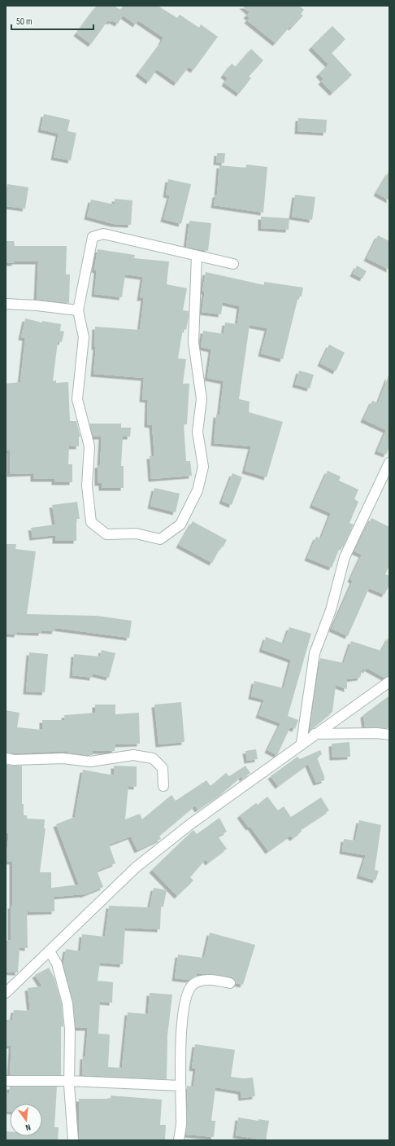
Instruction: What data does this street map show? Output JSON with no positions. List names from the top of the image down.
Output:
{
  "scale_bar": "50 m",
  "north": "bottom"
}
